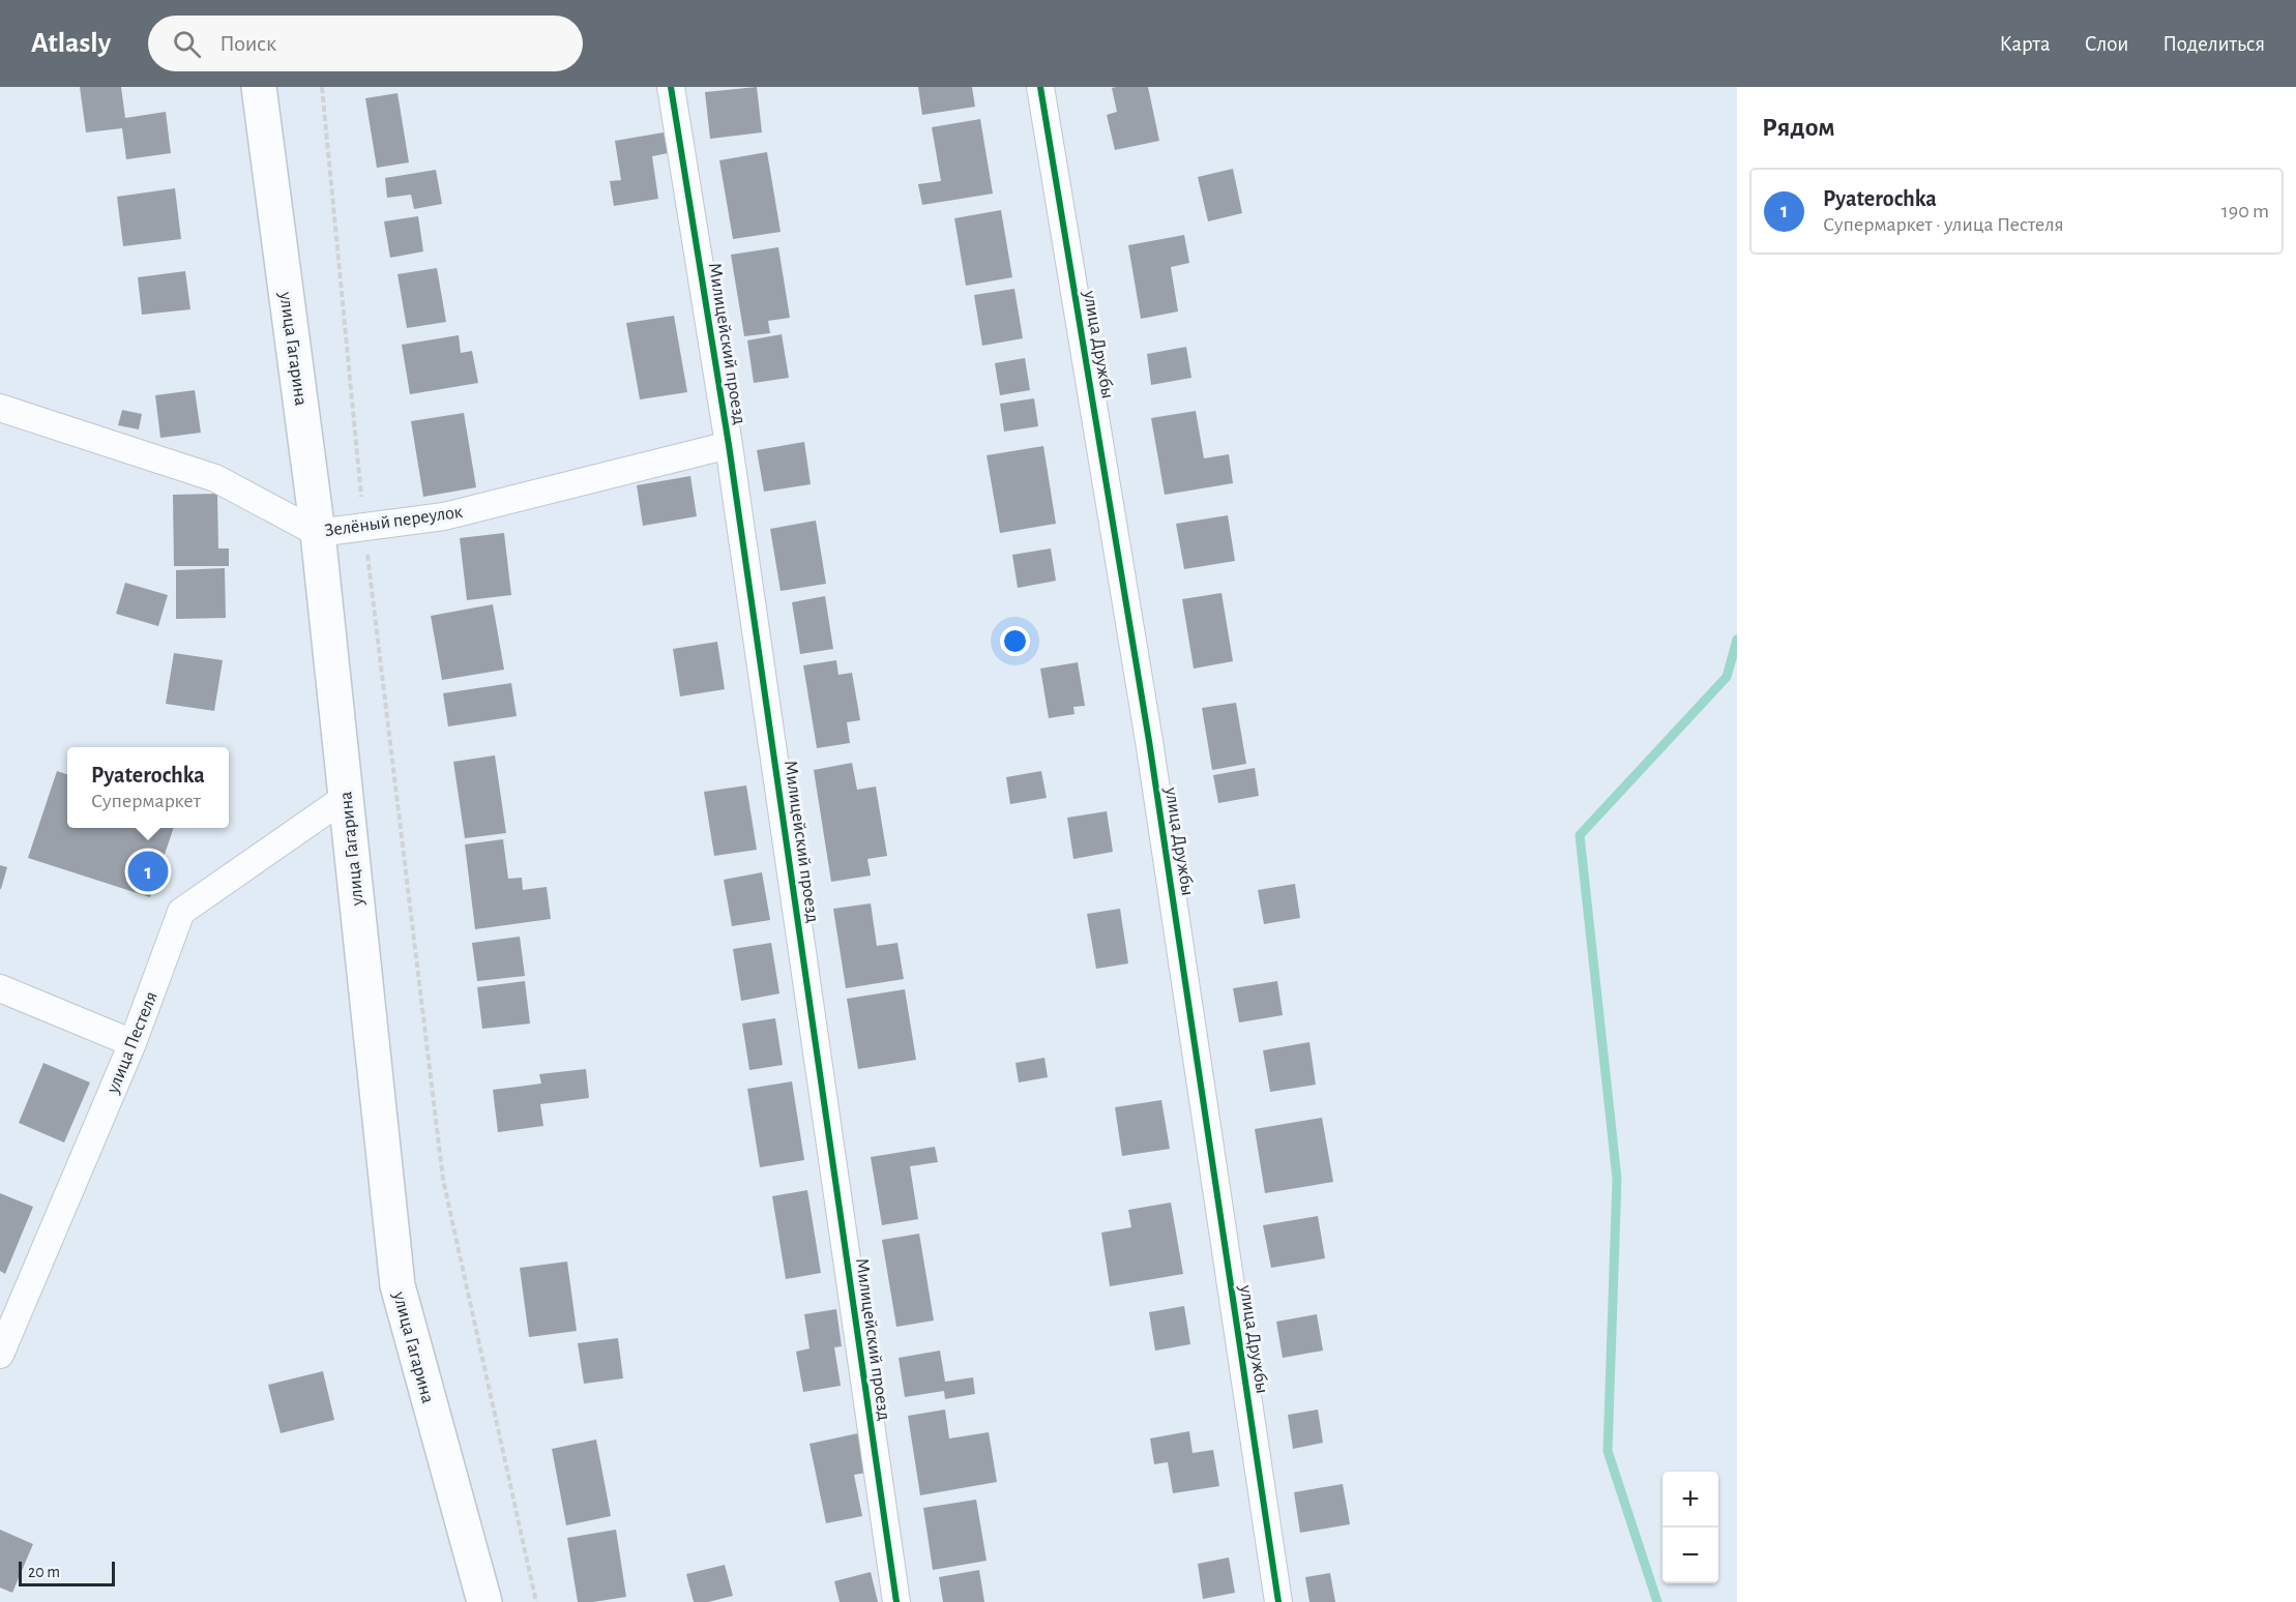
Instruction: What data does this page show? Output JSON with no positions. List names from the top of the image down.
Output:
{
  "streets": {
    "main road": ["улица Гагарина"],
    "street": [
      "Милицейский проезд",
      "улица Дружбы",
      "Зелёный переулок",
      "улица Пестеля"
    ]
  },
  "crossings": [
    ["Милицейский проезд", "Зелёный переулок"],
    ["улица Гагарина", "Зелёный переулок"],
    ["улица Гагарина", "улица Пестеля"]
  ],
  "scale_bar": "20 m",
  "page": {
    "header": "Atlasly",
    "search": "Поиск",
    "nav": ["Карта", "Слои", "Поделиться"],
    "heading": "Рядом",
    "list": [
      {
        "mark": "1",
        "name": "Pyaterochka",
        "note": "Супермаркет · улица Пестеля",
        "value": "190 m"
      }
    ],
    "popup": ["Pyaterochka", "Супермаркет"],
    "pins": "1",
    "map_buttons": ["+", "−"],
    "scale": "20 m"
  }
}
